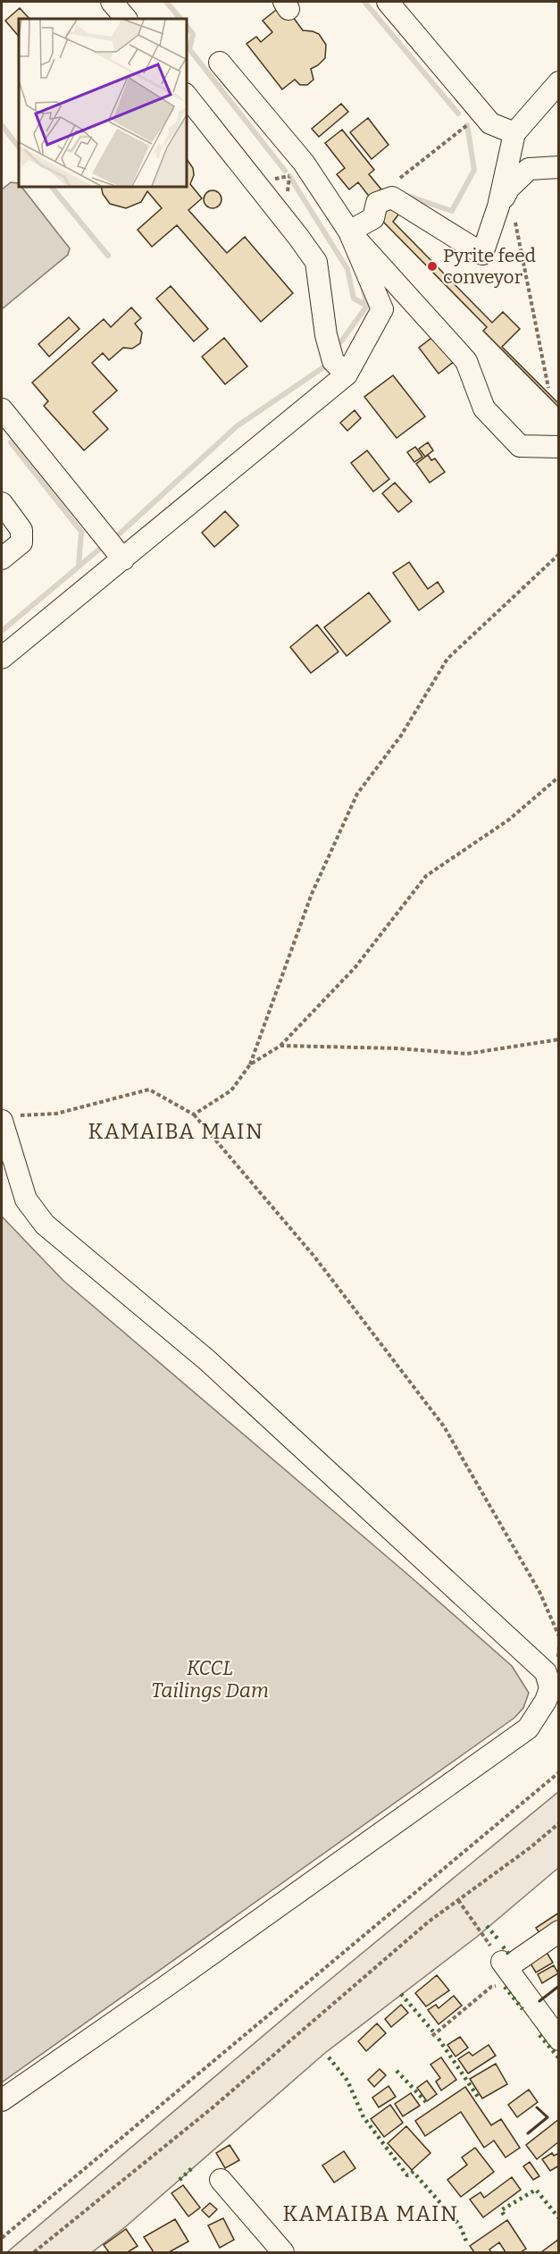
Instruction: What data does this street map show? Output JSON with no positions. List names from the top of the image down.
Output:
{
  "districts": ["KAMAIBA MAIN", "KAMAIBA MAIN"],
  "water": ["KCCL Tailings Dam"],
  "places": ["Pyrite feed conveyor"]
}
